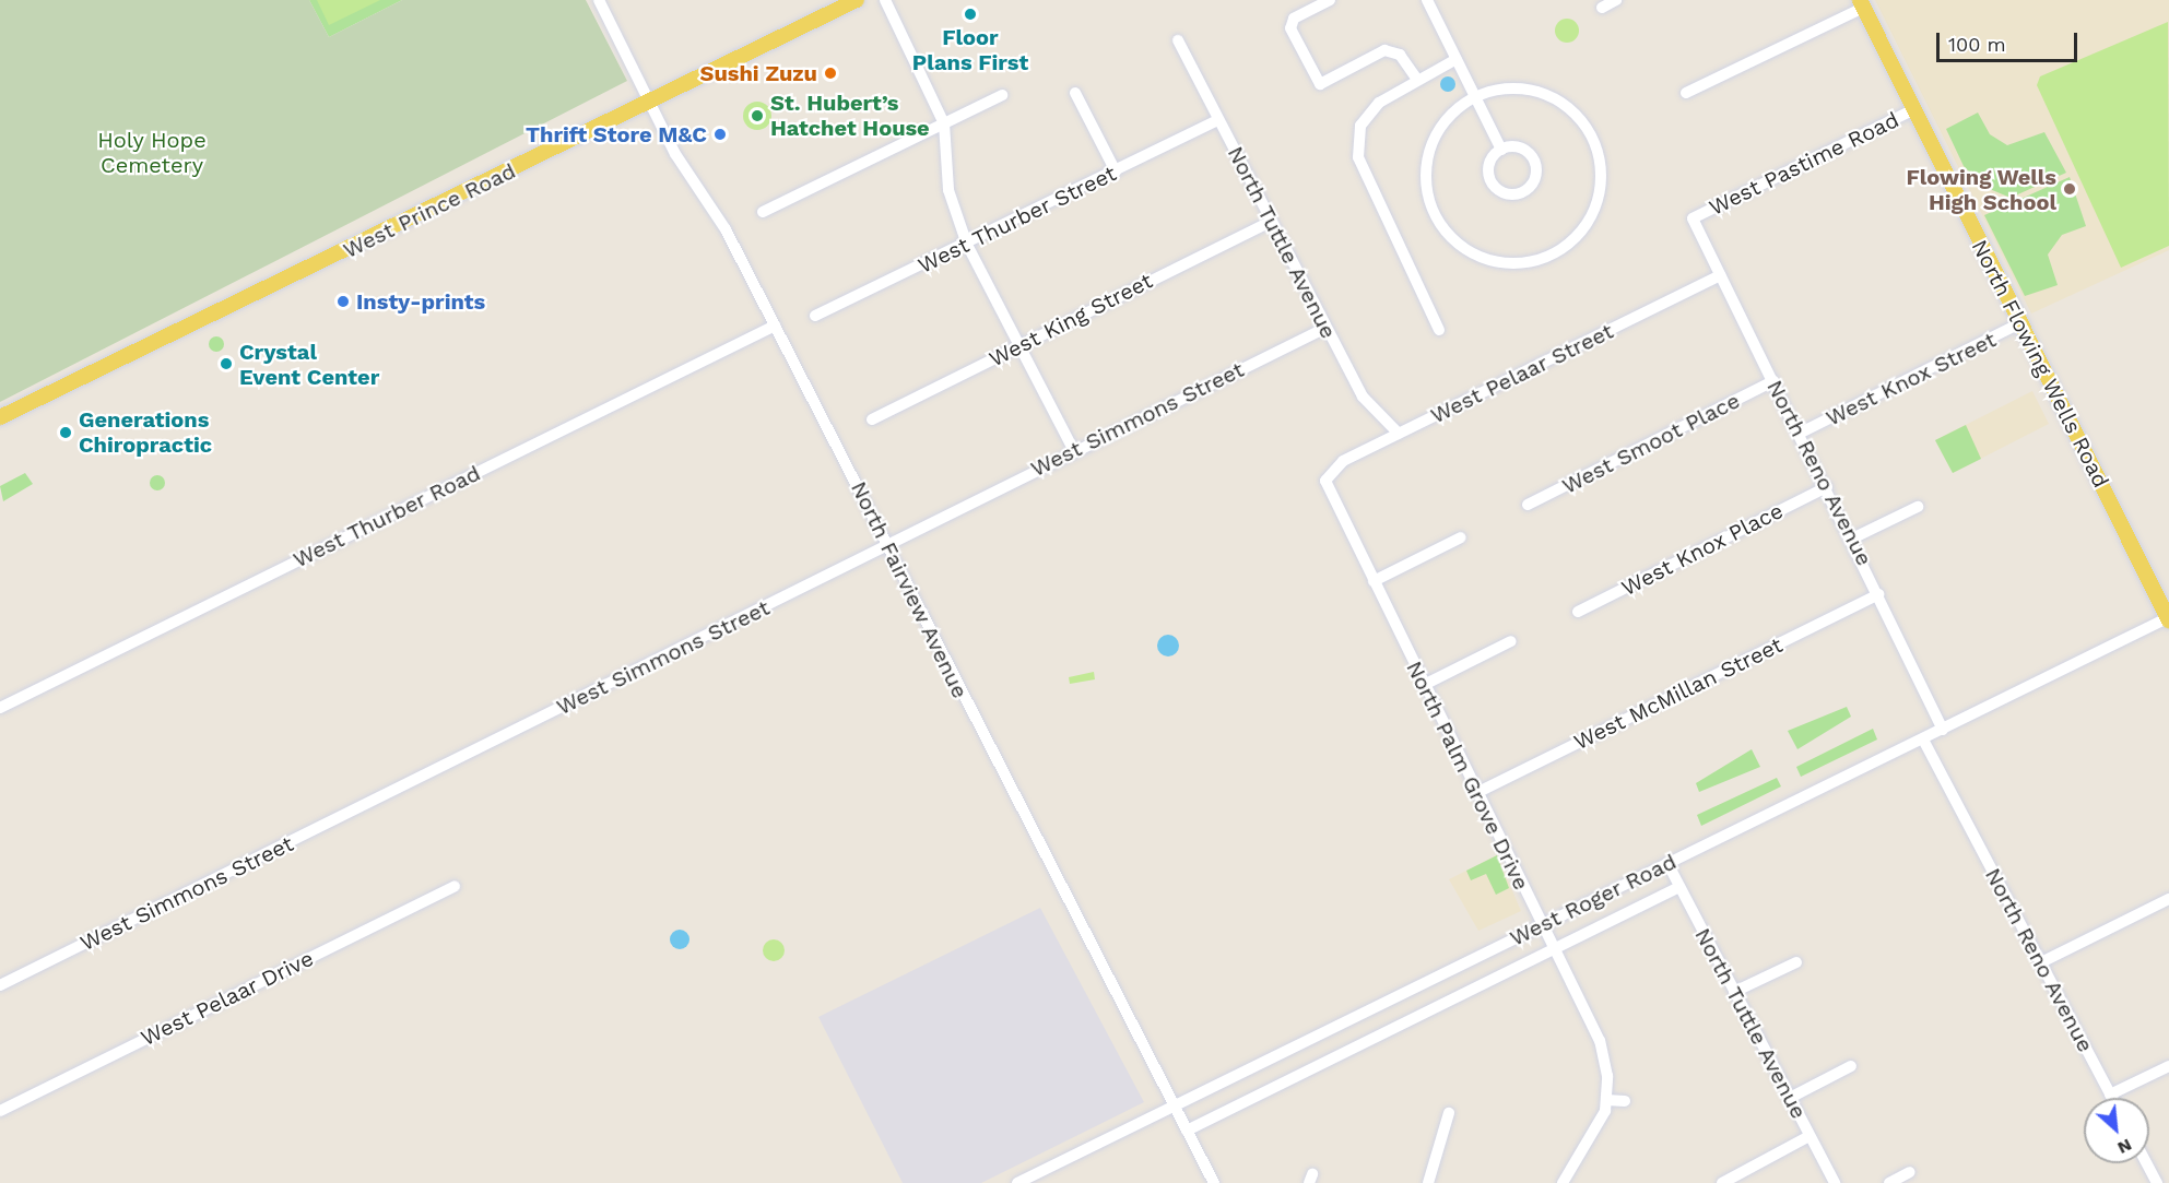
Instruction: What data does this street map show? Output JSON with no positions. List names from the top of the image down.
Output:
{
  "streets": {
    "main road": ["West Prince Road", "North Flowing Wells Road"],
    "street": [
      "West Pastime Road",
      "West Thurber Street",
      "North Tuttle Avenue",
      "West King Street",
      "West Pelaar Street",
      "West Knox Street",
      "West Simmons Street",
      "West Smoot Place",
      "North Reno Avenue",
      "West Thurber Road",
      "West Knox Place",
      "North Fairview Avenue",
      "West McMillan Street",
      "North Palm Grove Drive",
      "West Roger Road",
      "West Pelaar Drive"
    ]
  },
  "crossings": [
    ["West Pastime Road", "North Flowing Wells Road"],
    ["West Pastime Road", "North Reno Avenue"],
    ["West Prince Road", "North Fairview Avenue"],
    ["West Thurber Street", "North Tuttle Avenue"],
    ["North Tuttle Avenue", "West King Street"],
    ["North Tuttle Avenue", "West Pelaar Street"],
    ["North Tuttle Avenue", "West Simmons Street"],
    ["North Tuttle Avenue", "West Roger Road"],
    ["North Flowing Wells Road", "West Knox Street"],
    ["North Flowing Wells Road", "West Roger Road"],
    ["West Pelaar Street", "North Reno Avenue"],
    ["West Pelaar Street", "North Palm Grove Drive"],
    ["West Knox Street", "North Reno Avenue"],
    ["West Simmons Street", "North Fairview Avenue"],
    ["West Smoot Place", "North Reno Avenue"],
    ["North Reno Avenue", "West Knox Place"],
    ["North Reno Avenue", "West McMillan Street"],
    ["North Reno Avenue", "West Roger Road"],
    ["West Thurber Road", "North Fairview Avenue"],
    ["North Fairview Avenue", "West Roger Road"],
    ["West McMillan Street", "North Palm Grove Drive"],
    ["North Palm Grove Drive", "West Roger Road"]
  ],
  "parks": ["Holy Hope Cemetery"],
  "places": [
    "Floor Plans First",
    "Sushi Zuzu",
    "St. Hubert’s Hatchet House",
    "Thrift Store M&C",
    "Flowing Wells High School",
    "Insty-prints",
    "Crystal Event Center",
    "Generations Chiropractic"
  ],
  "scale_bar": "100 m",
  "north": "bottom right"
}
